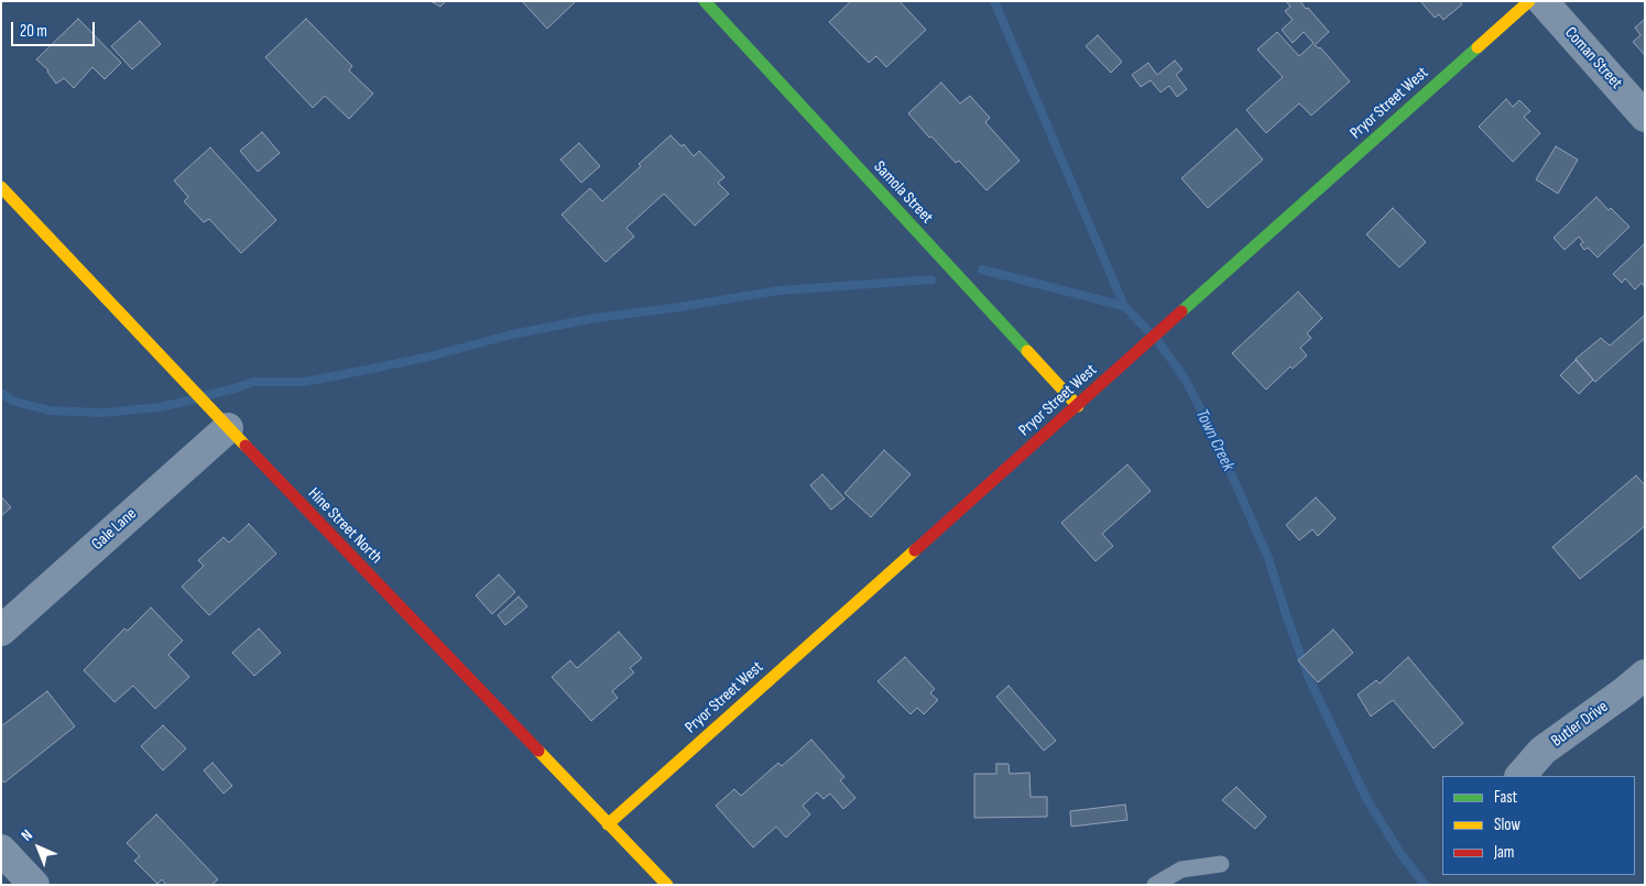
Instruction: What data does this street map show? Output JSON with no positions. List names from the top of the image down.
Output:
{
  "streets": {
    "street": [
      "Coman Street",
      "Pryor Street West",
      "Samola Street",
      "Hine Street North",
      "Gale Lane",
      "Butler Drive"
    ]
  },
  "crossings": [
    ["Pryor Street West", "Samola Street"],
    ["Pryor Street West", "Hine Street North"],
    ["Hine Street North", "Gale Lane"]
  ],
  "water": ["Town Creek"],
  "legend": ["Fast", "Slow", "Jam"],
  "scale_bar": "20 m",
  "north": "top left"
}
